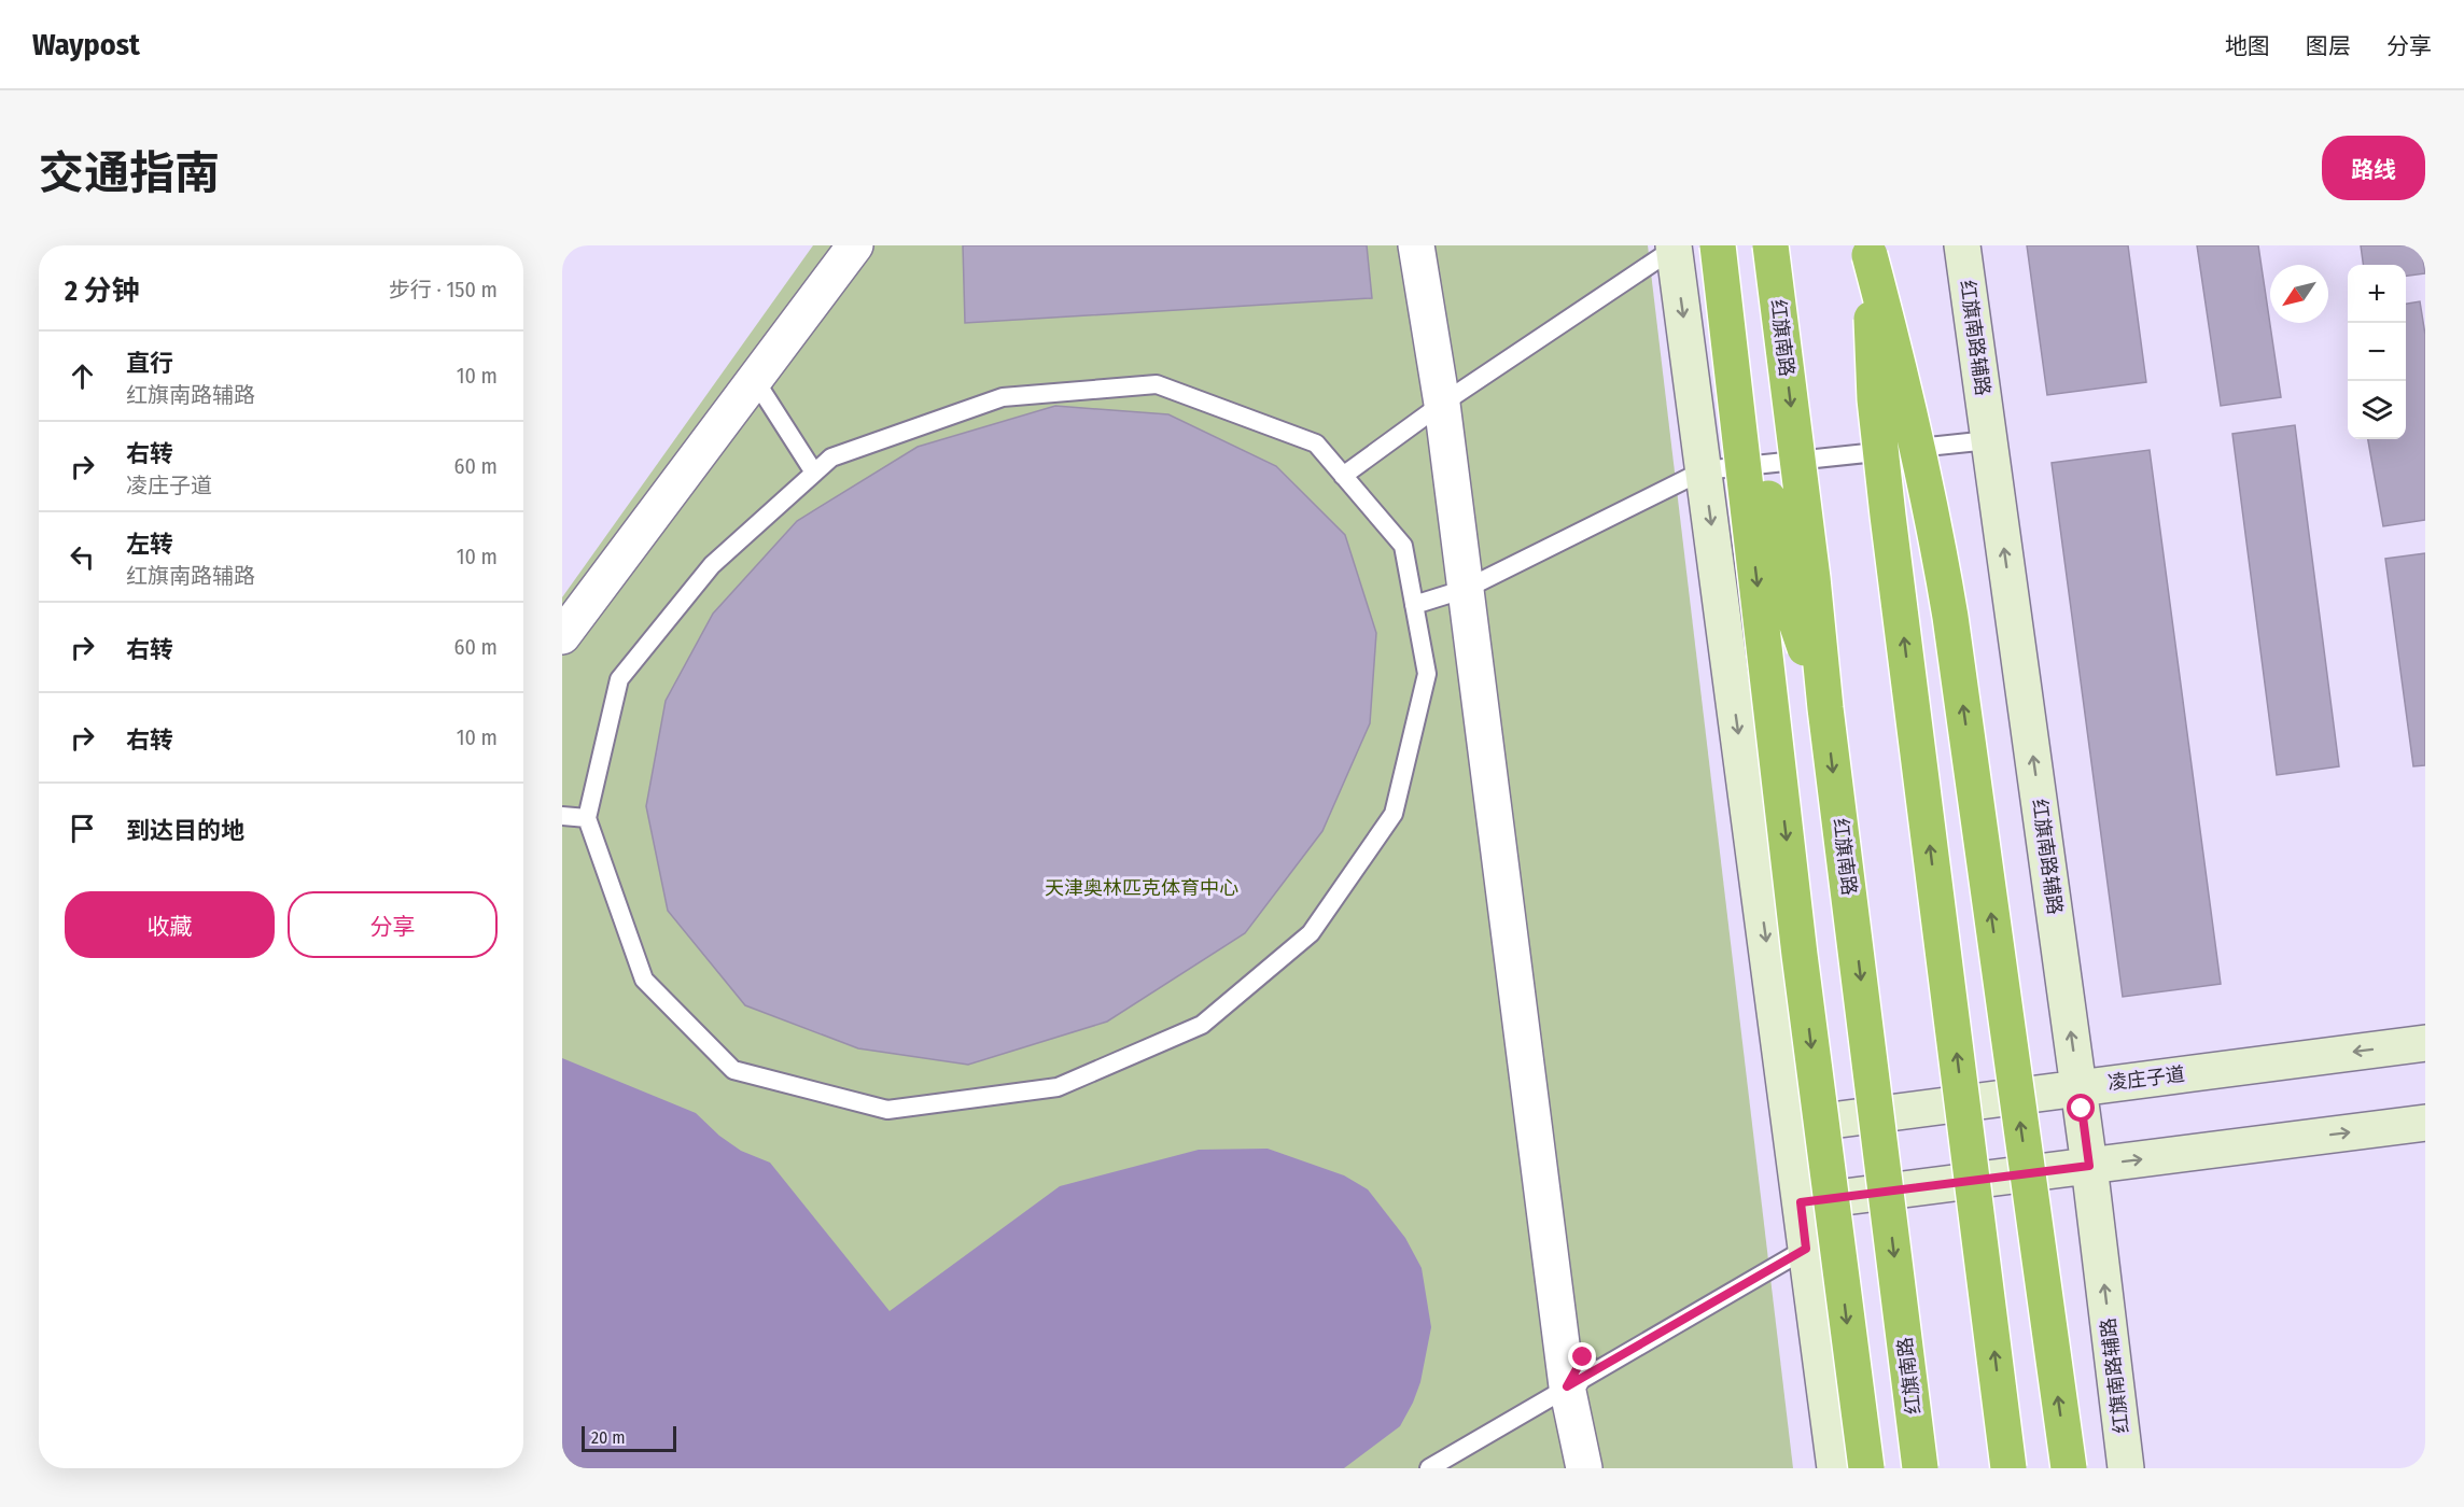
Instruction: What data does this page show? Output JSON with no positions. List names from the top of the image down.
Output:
{
  "streets": {
    "highway": ["红旗南路"],
    "main road": ["红旗南路辅路", "凌庄子道"]
  },
  "crossings": [
    ["红旗南路辅路", "凌庄子道"]
  ],
  "parks": ["天津奥林匹克体育中心"],
  "scale_bar": "20 m",
  "north": "bottom left",
  "page": {
    "header": "Waypost",
    "nav": ["地图", "图层", "分享"],
    "title": "交通指南",
    "buttons": [
      "路线",
      ["收藏", "分享"]
    ],
    "heading": ["2 分钟", "步行 · 150 m"],
    "map_buttons": ["+", "−"],
    "list": [
      ["直行", "红旗南路辅路", "10 m"],
      ["右转", "凌庄子道", "60 m"],
      ["左转", "红旗南路辅路", "10 m"],
      ["右转", "60 m"],
      ["右转", "10 m"],
      "到达目的地"
    ],
    "scale": "20 m"
  }
}
